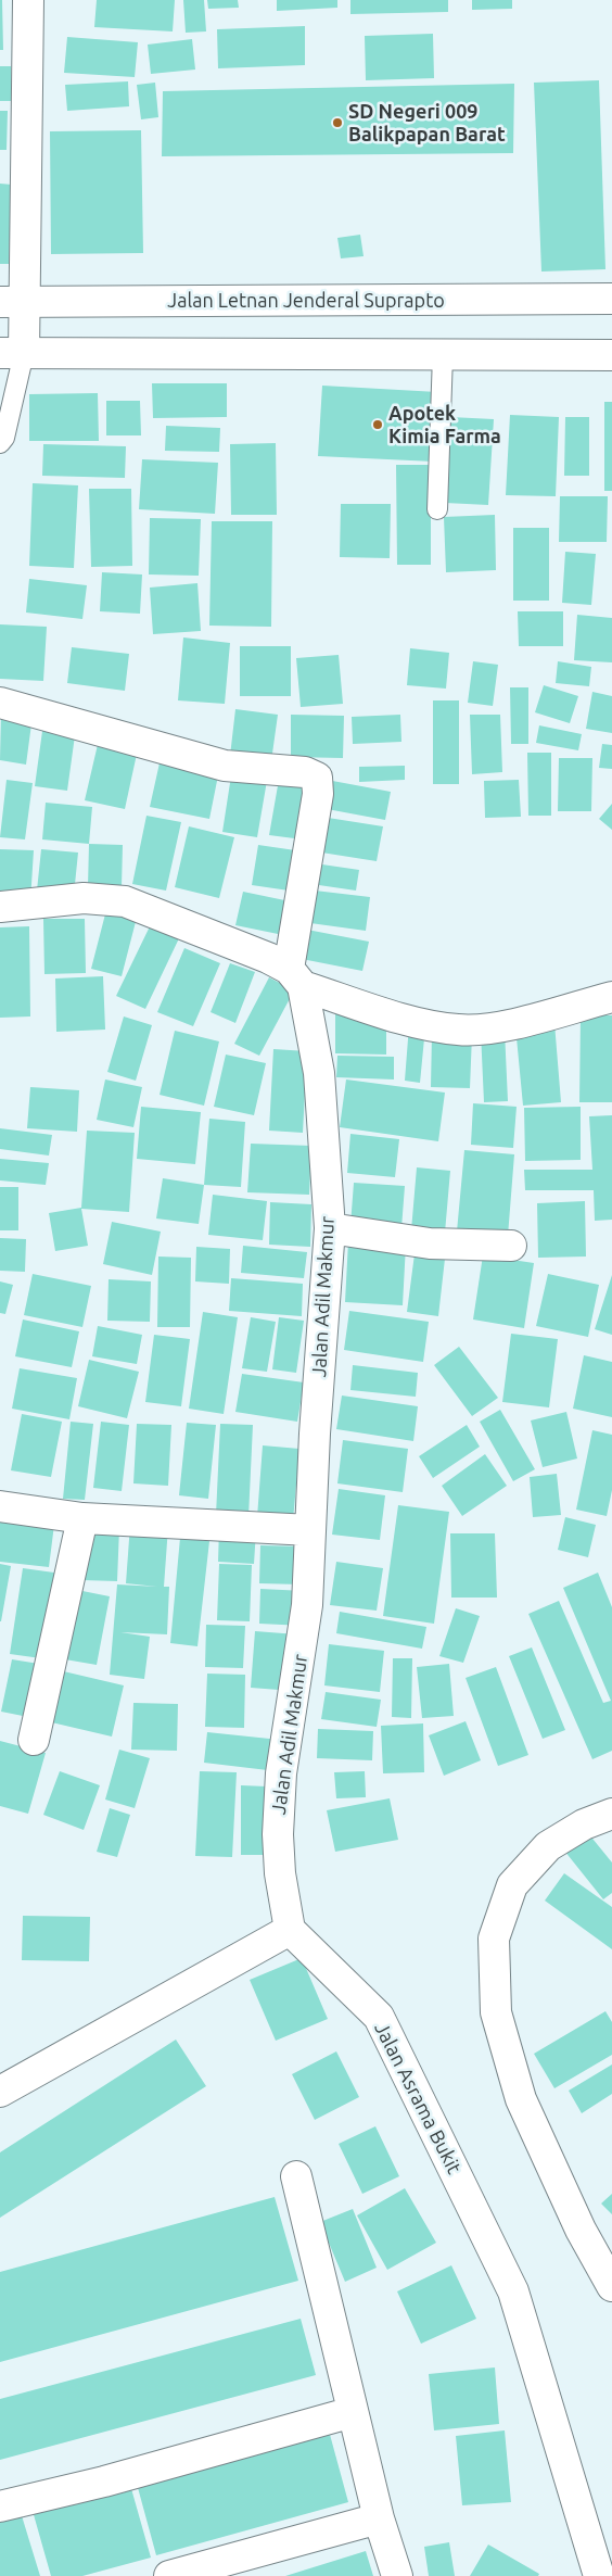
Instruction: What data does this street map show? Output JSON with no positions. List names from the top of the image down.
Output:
{
  "streets": {
    "street": ["Jalan Letnan Jenderal Suprapto", "Jalan Adil Makmur", "Jalan Asrama Bukit"]
  },
  "crossings": [
    ["Jalan Adil Makmur", "Jalan Asrama Bukit"]
  ],
  "places": ["SD Negeri 009 Balikpapan Barat", "Apotek Kimia Farma"]
}
